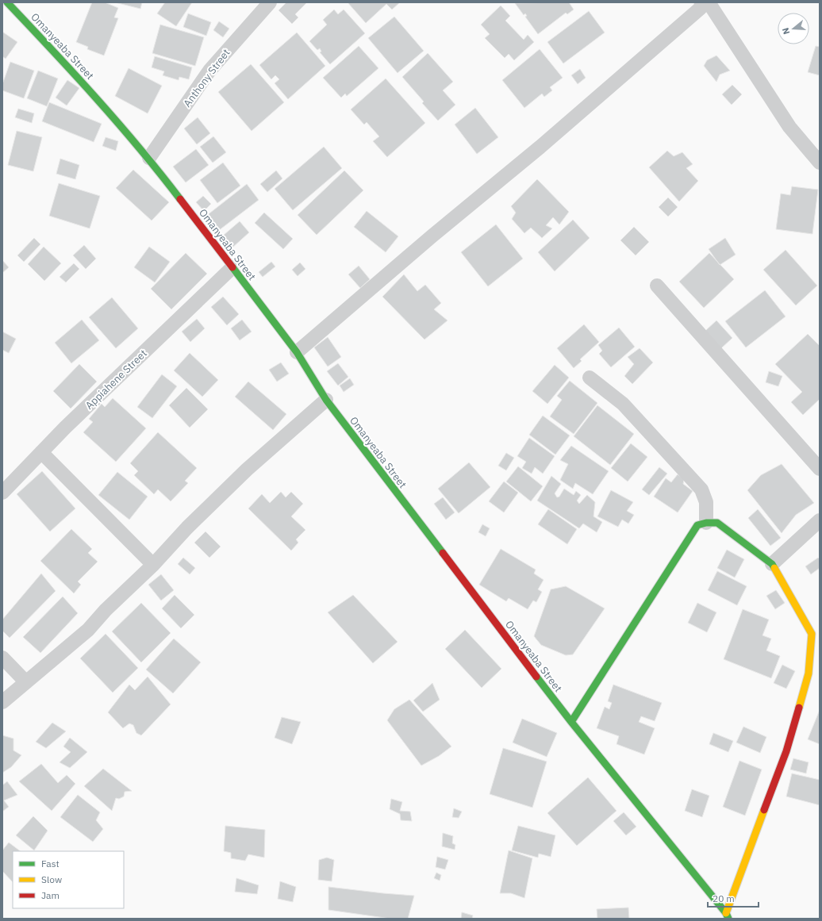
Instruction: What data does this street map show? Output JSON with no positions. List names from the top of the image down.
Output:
{
  "streets": {
    "street": ["Omanyeaba Street", "Anthony Street", "Appiahene Street"]
  },
  "crossings": [
    ["Omanyeaba Street", "Anthony Street"],
    ["Omanyeaba Street", "Appiahene Street"]
  ],
  "legend": ["Fast", "Slow", "Jam"],
  "scale_bar": "20 m",
  "north": "left"
}
